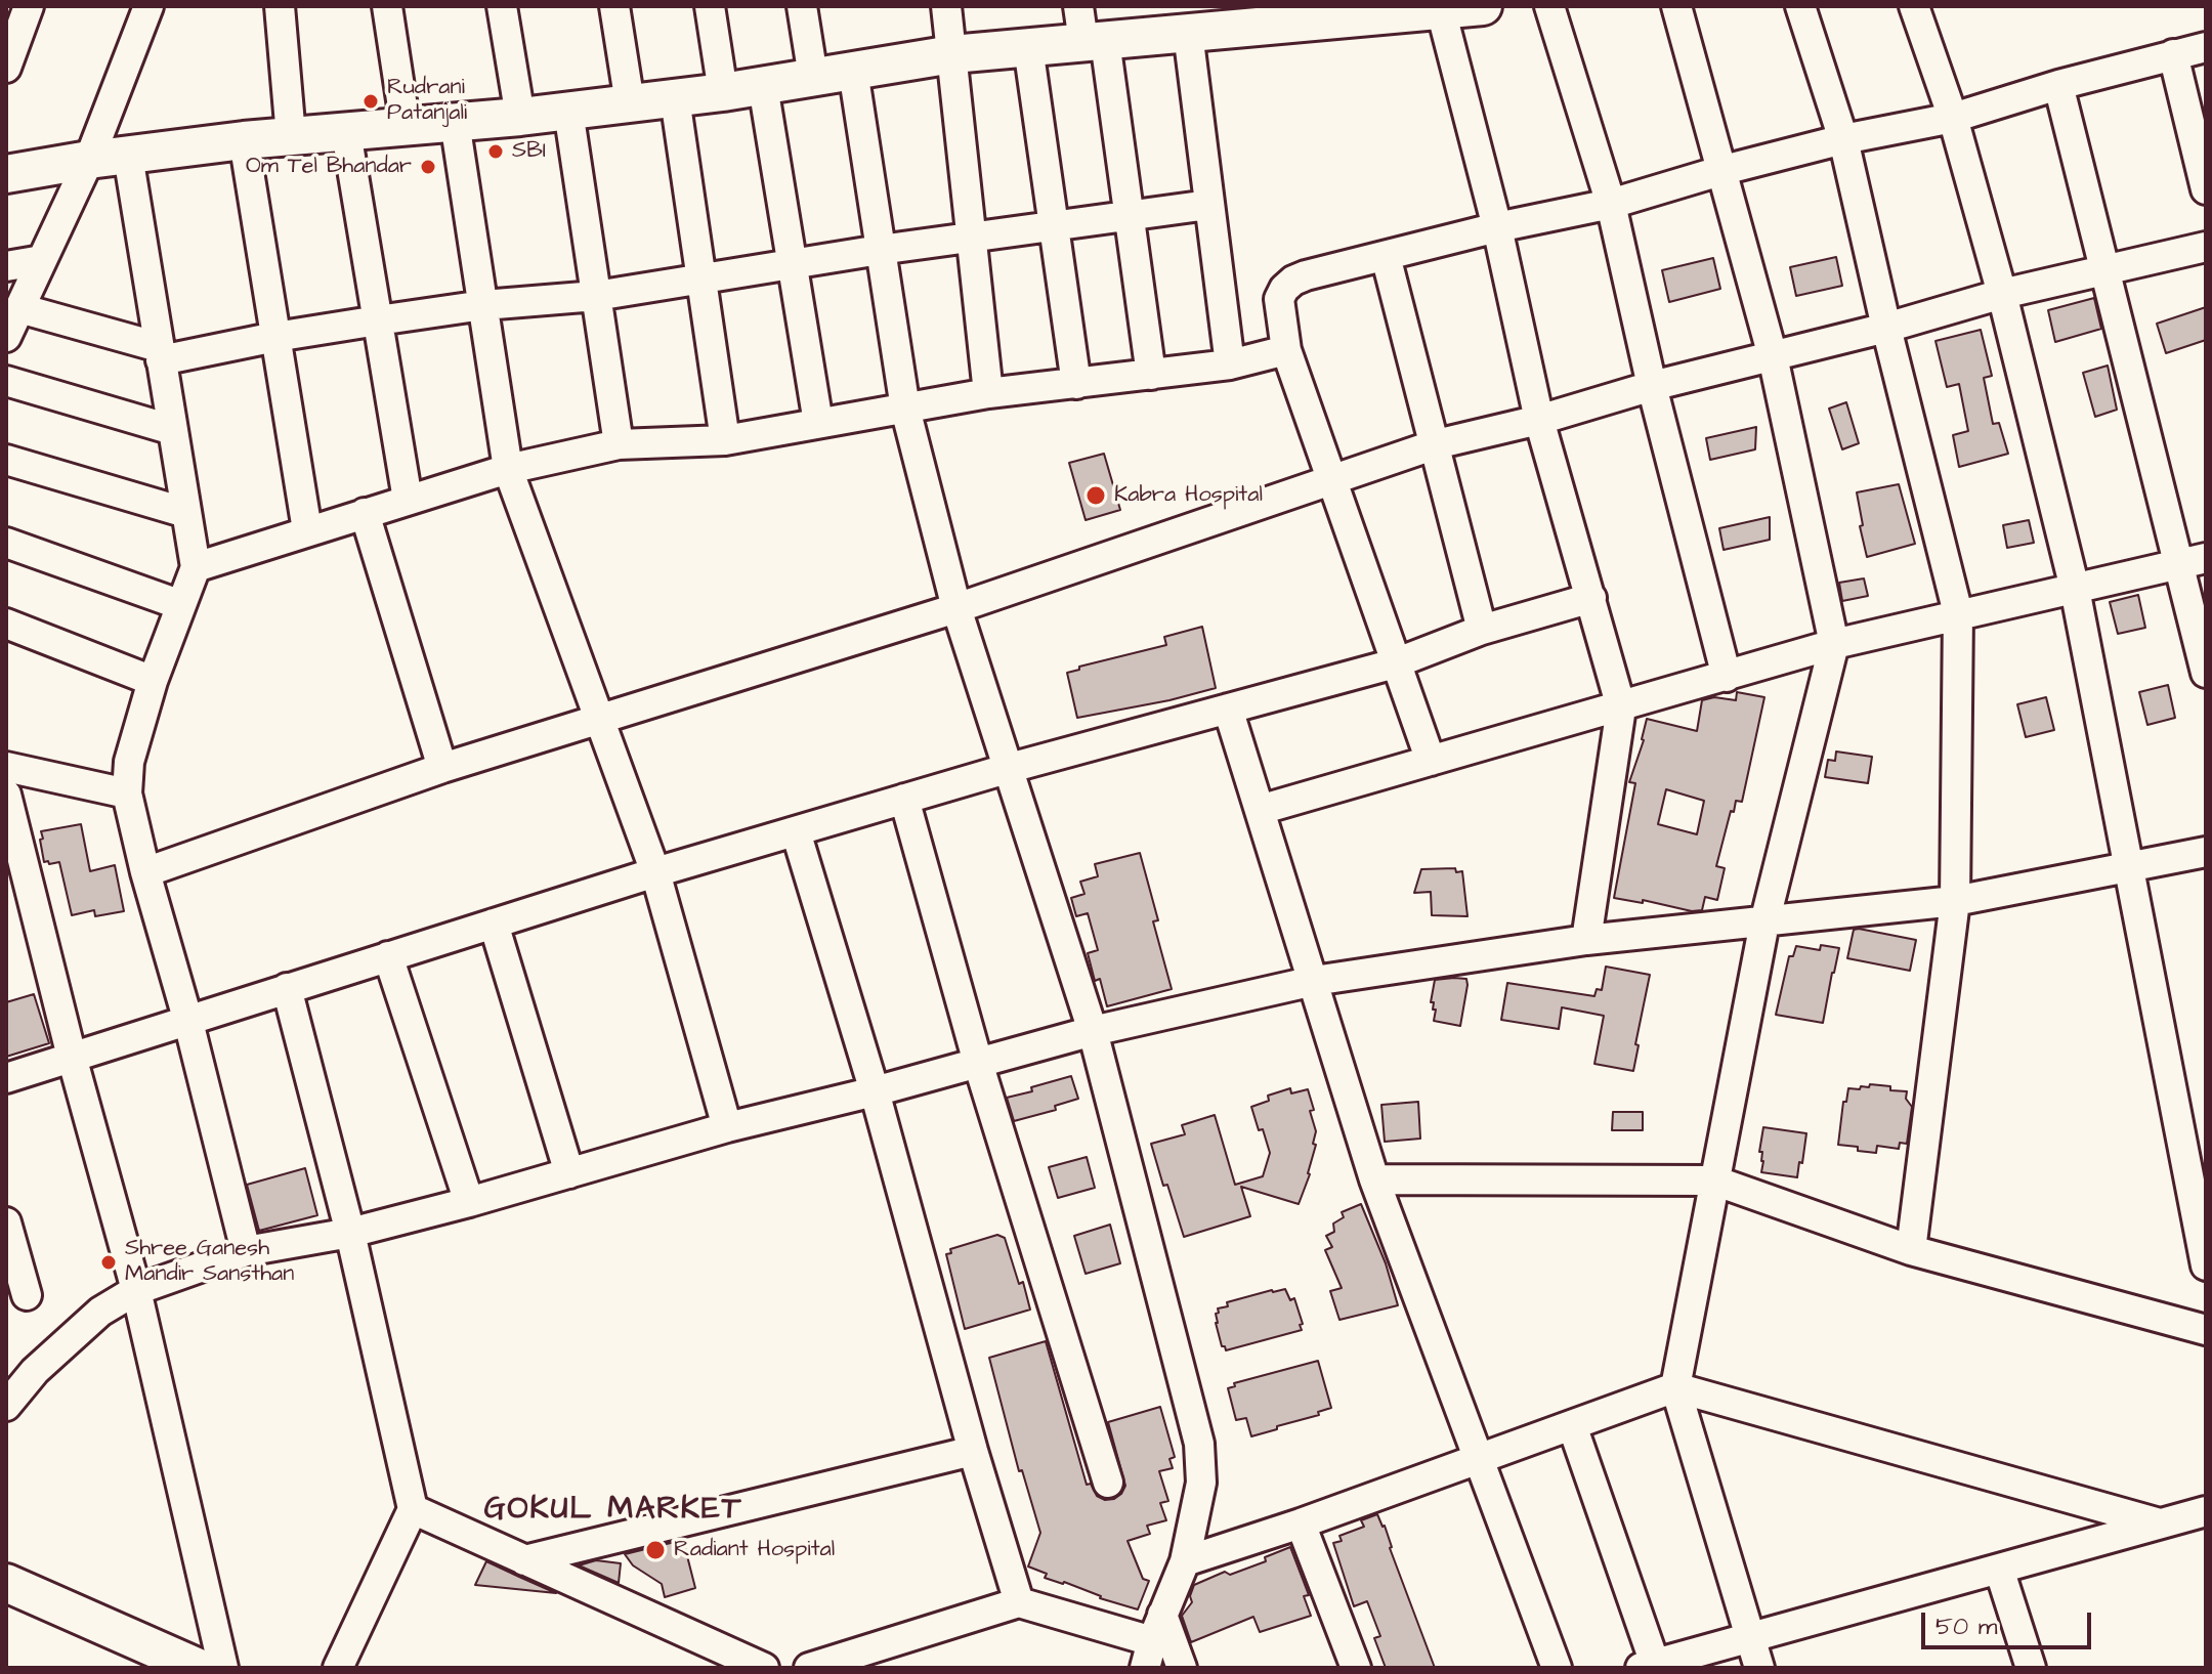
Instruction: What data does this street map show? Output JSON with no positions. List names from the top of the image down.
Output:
{
  "districts": ["GOKUL MARKET"],
  "places": [
    "Rudrani Patanjali",
    "SBI",
    "Om Tel Bhandar",
    "Kabra Hospital",
    "Shree Ganesh Mandir Sansthan",
    "Radiant Hospital"
  ],
  "scale_bar": "50 m"
}
